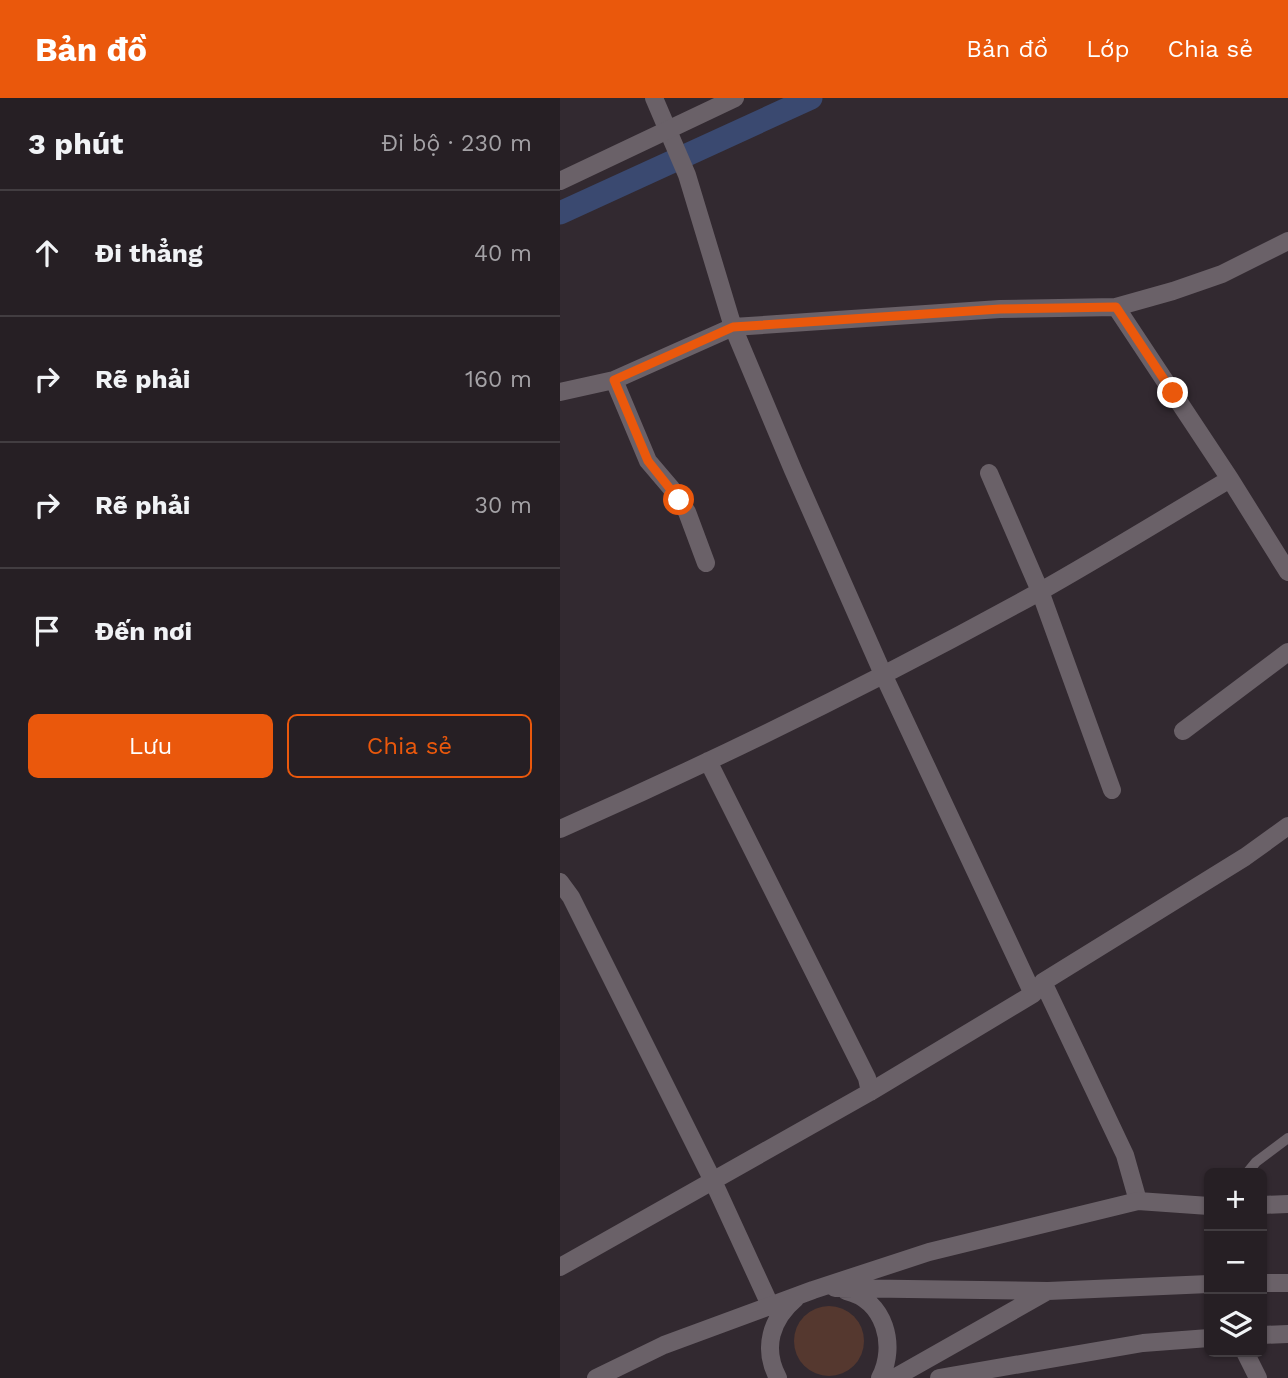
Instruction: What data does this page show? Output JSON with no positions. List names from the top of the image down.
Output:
{
  "page": {
    "header": "Bản đồ",
    "nav": ["Bản đồ", "Lớp", "Chia sẻ"],
    "heading": ["3 phút", "Đi bộ · 230 m"],
    "list": [
      ["Đi thẳng", "40 m"],
      ["Rẽ phải", "160 m"],
      ["Rẽ phải", "30 m"],
      "Đến nơi"
    ],
    "buttons": ["Lưu", "Chia sẻ"],
    "map_buttons": ["+", "−"]
  }
}
